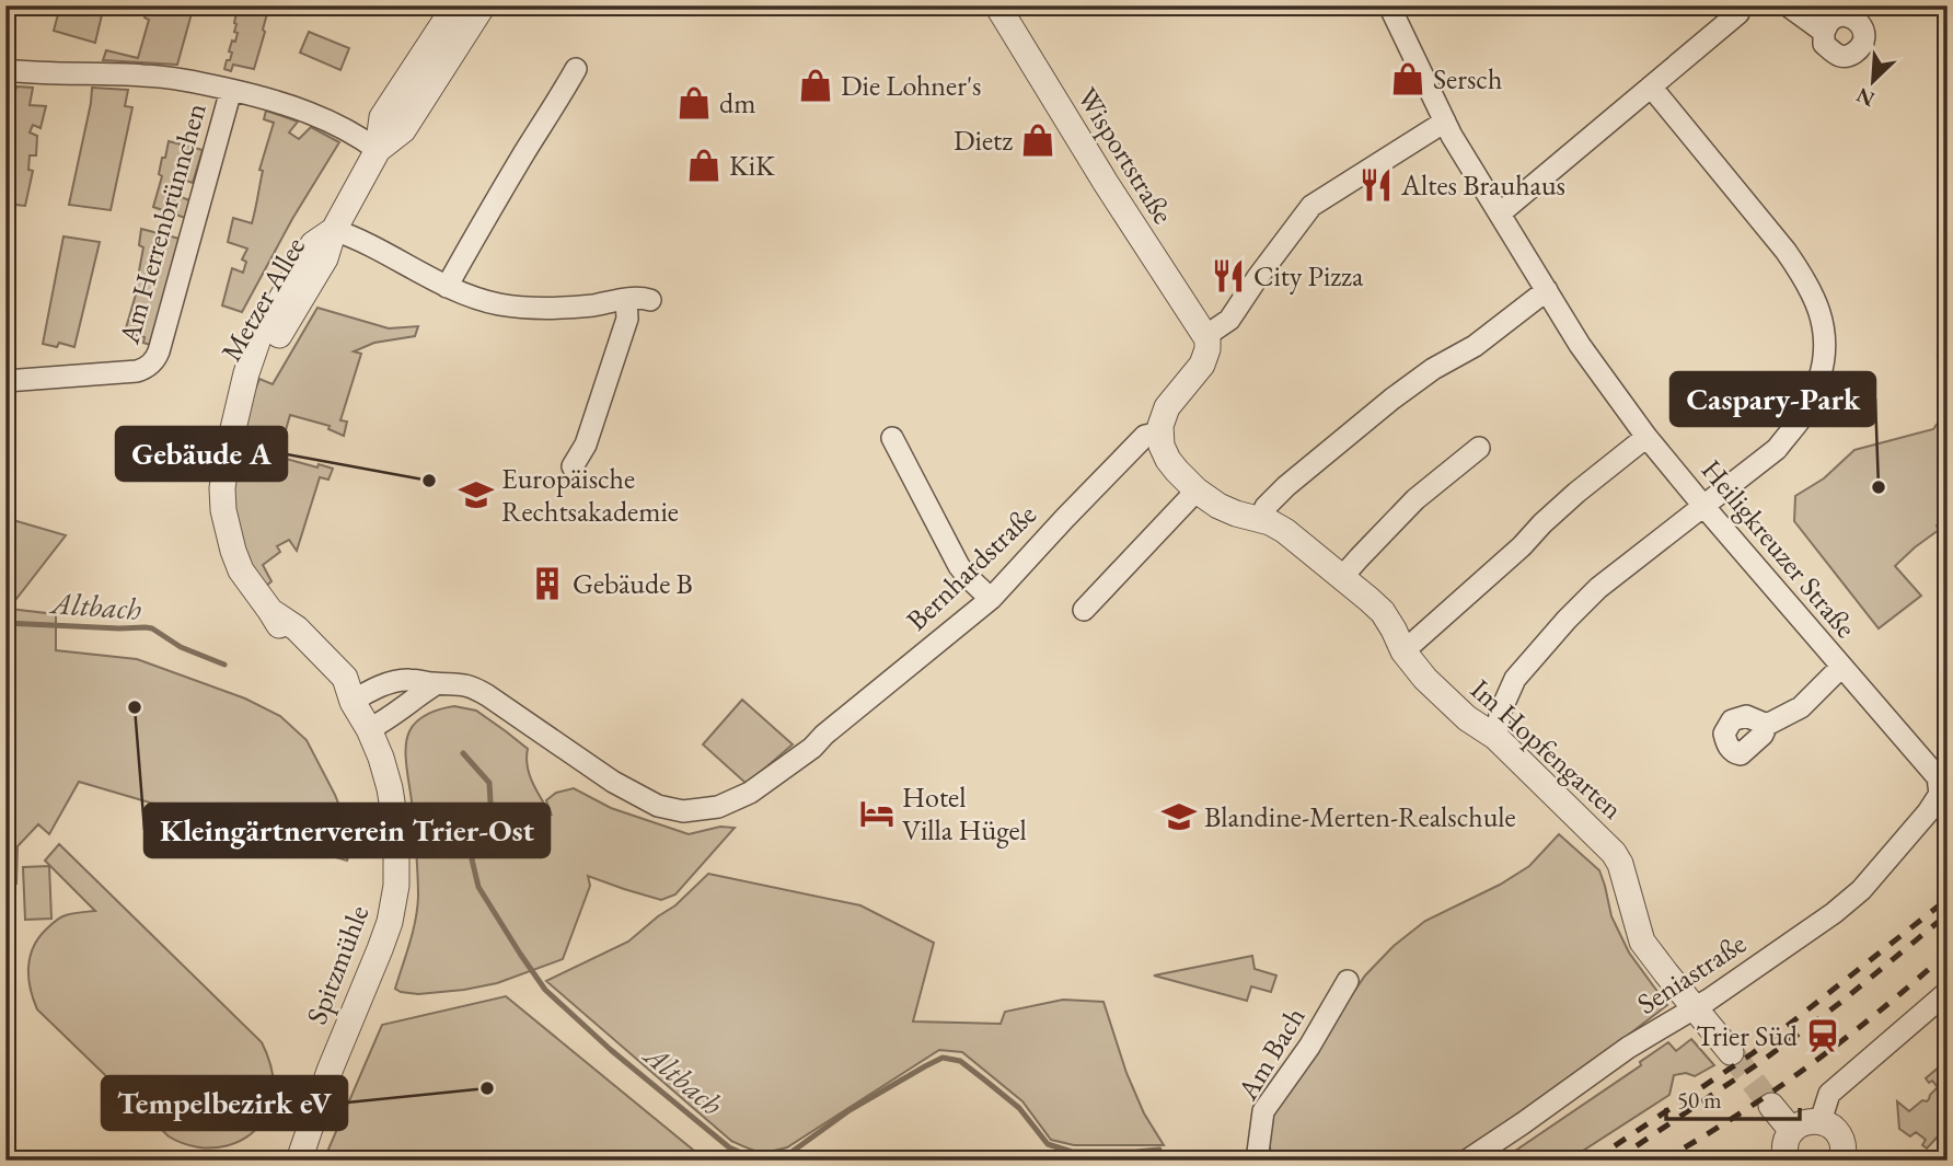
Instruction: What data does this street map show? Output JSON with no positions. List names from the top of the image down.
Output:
{
  "streets": {
    "street": [
      "Wisportstraße",
      "Am Herrenbrünnchen",
      "Metzer Allee",
      "Heiligkreuzer Straße",
      "Bernhardstraße",
      "Im Hopfengarten",
      "Spitzmühle",
      "Seniastraße",
      "Am Bach"
    ]
  },
  "crossings": [
    ["Am Herrenbrünnchen", "Metzer Allee"],
    ["Metzer Allee", "Bernhardstraße"],
    ["Metzer Allee", "Spitzmühle"],
    ["Heiligkreuzer Straße", "Seniastraße"],
    ["Bernhardstraße", "Im Hopfengarten"],
    ["Bernhardstraße", "Spitzmühle"],
    ["Im Hopfengarten", "Seniastraße"]
  ],
  "water": ["Altbach"],
  "places": {
    "shop": [
      "Sersch",
      "Die Lohner's",
      "dm",
      "Dietz",
      "KiK"
    ],
    "restaurant": ["Altes Brauhaus", "City Pizza"],
    "other": [
      "Gebäude A",
      "Caspary-Park",
      "Kleingärtnerverein Trier-Ost",
      "Tempelbezirk eV"
    ],
    "school or university": ["Europäische Rechtsakademie", "Blandine-Merten-Realschule"],
    "building": ["Gebäude B"],
    "hotel": ["Hotel Villa Hügel"],
    "station": ["Trier Süd"]
  },
  "scale_bar": "50 m",
  "north": "bottom left"
}
